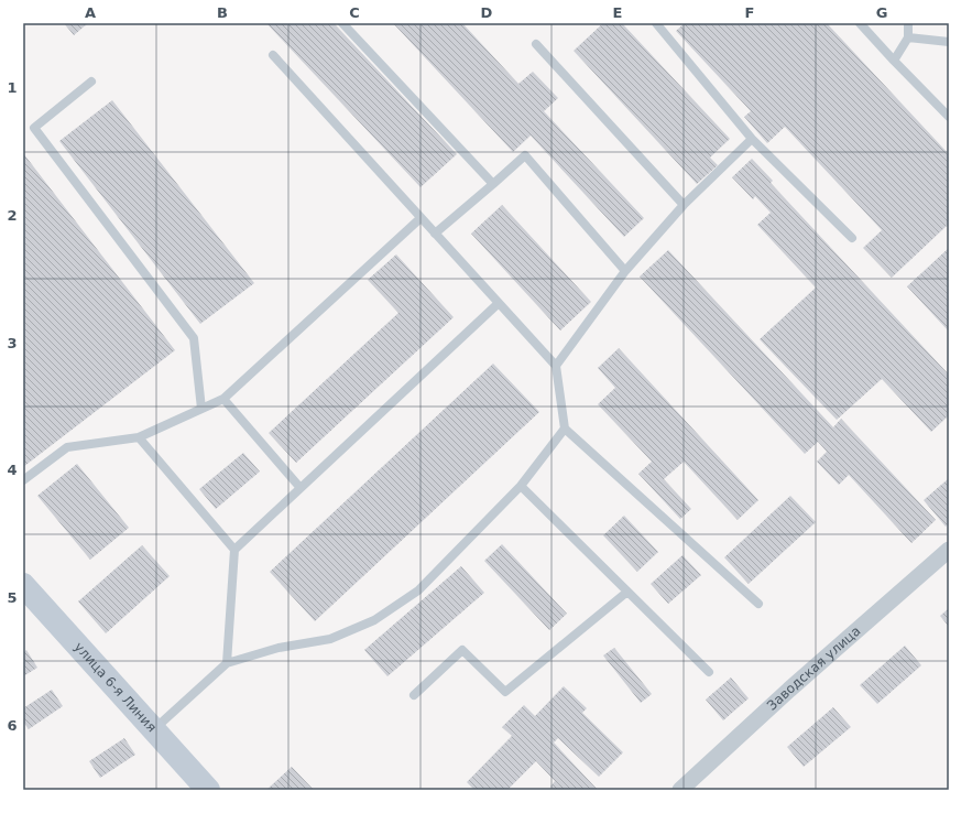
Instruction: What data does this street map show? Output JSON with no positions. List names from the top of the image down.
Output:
{
  "streets": {
    "street": ["Заводская улица", "улица 6-я Линия"]
  },
  "grid": {
    "columns": [
      "A",
      "B",
      "C",
      "D",
      "E",
      "F",
      "G"
    ],
    "rows": [
      "1",
      "2",
      "3",
      "4",
      "5",
      "6"
    ]
  }
}
